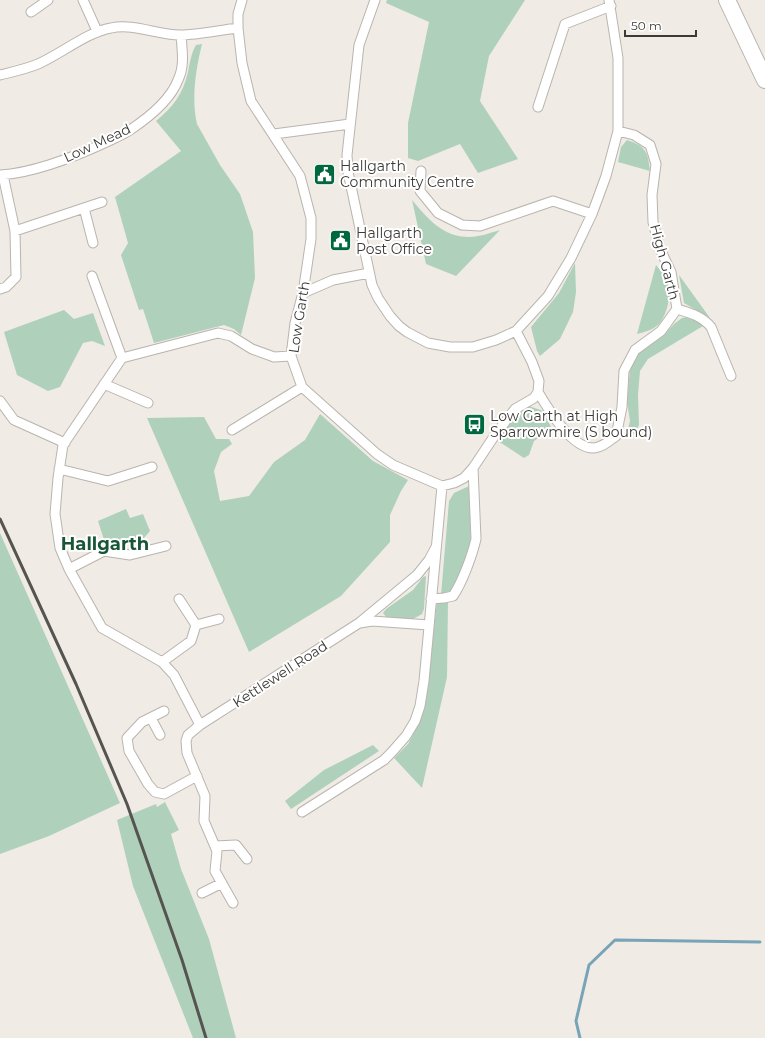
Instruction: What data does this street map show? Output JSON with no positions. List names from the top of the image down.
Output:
{
  "streets": {
    "street": [
      "Low Mead",
      "High Garth",
      "Low Garth",
      "Kettlewell Road"
    ]
  },
  "districts": ["Hallgarth"],
  "places": {
    "public building": ["Hallgarth Community Centre", "Hallgarth Post Office"],
    "bus stop": ["Low Garth at High Sparrowmire (S bound)"]
  },
  "scale_bar": "50 m"
}
